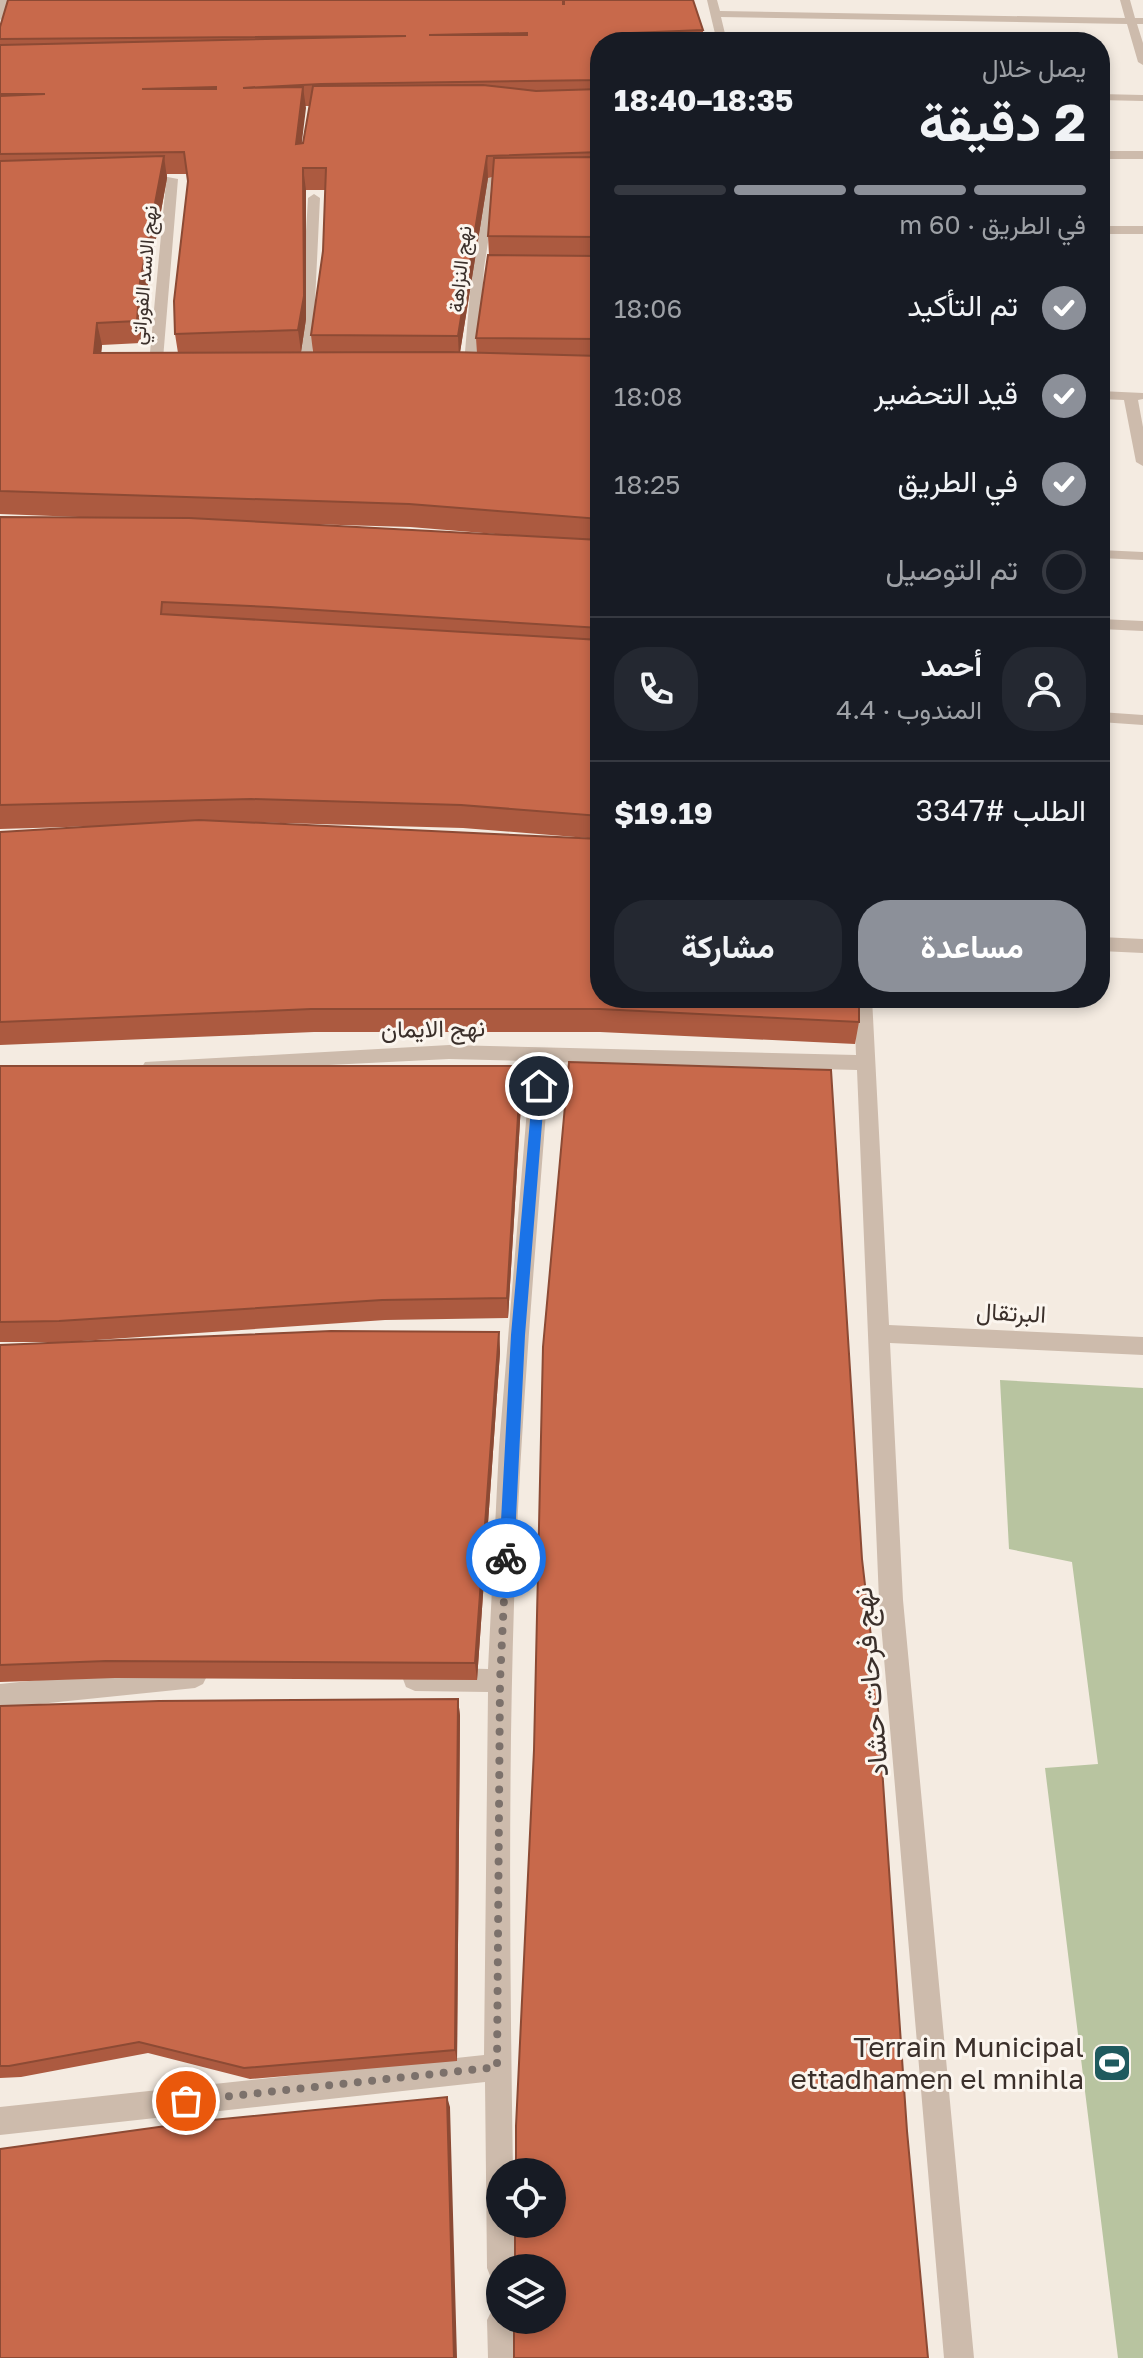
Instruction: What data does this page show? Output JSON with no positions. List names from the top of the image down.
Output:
{
  "streets": {
    "street": [
      "نهج النزاهة",
      "نهج الاسد الفوراتي",
      "نهج الايمان",
      "البرتقال",
      "نهج فرحات حشاد"
    ]
  },
  "crossings": [
    ["نهج الايمان", "نهج فرحات حشاد"],
    ["البرتقال", "نهج فرحات حشاد"]
  ],
  "places": {
    "sports": ["Terrain Municipal ettadhamen el mnihla"]
  },
  "page": {
    "heading": ["2 دقيقة", "يصل خلال", "18:35–18:40"],
    "panel": [
      "أحمد",
      "المندوب · 4.4",
      "الطلب #3347",
      "$19.19"
    ],
    "bar": "في الطريق · 60 m",
    "list": [
      ["تم التأكيد", "18:06"],
      ["قيد التحضير", "18:08"],
      ["في الطريق", "18:25"],
      "تم التوصيل"
    ],
    "buttons": ["مساعدة", "مشاركة"]
  }
}
